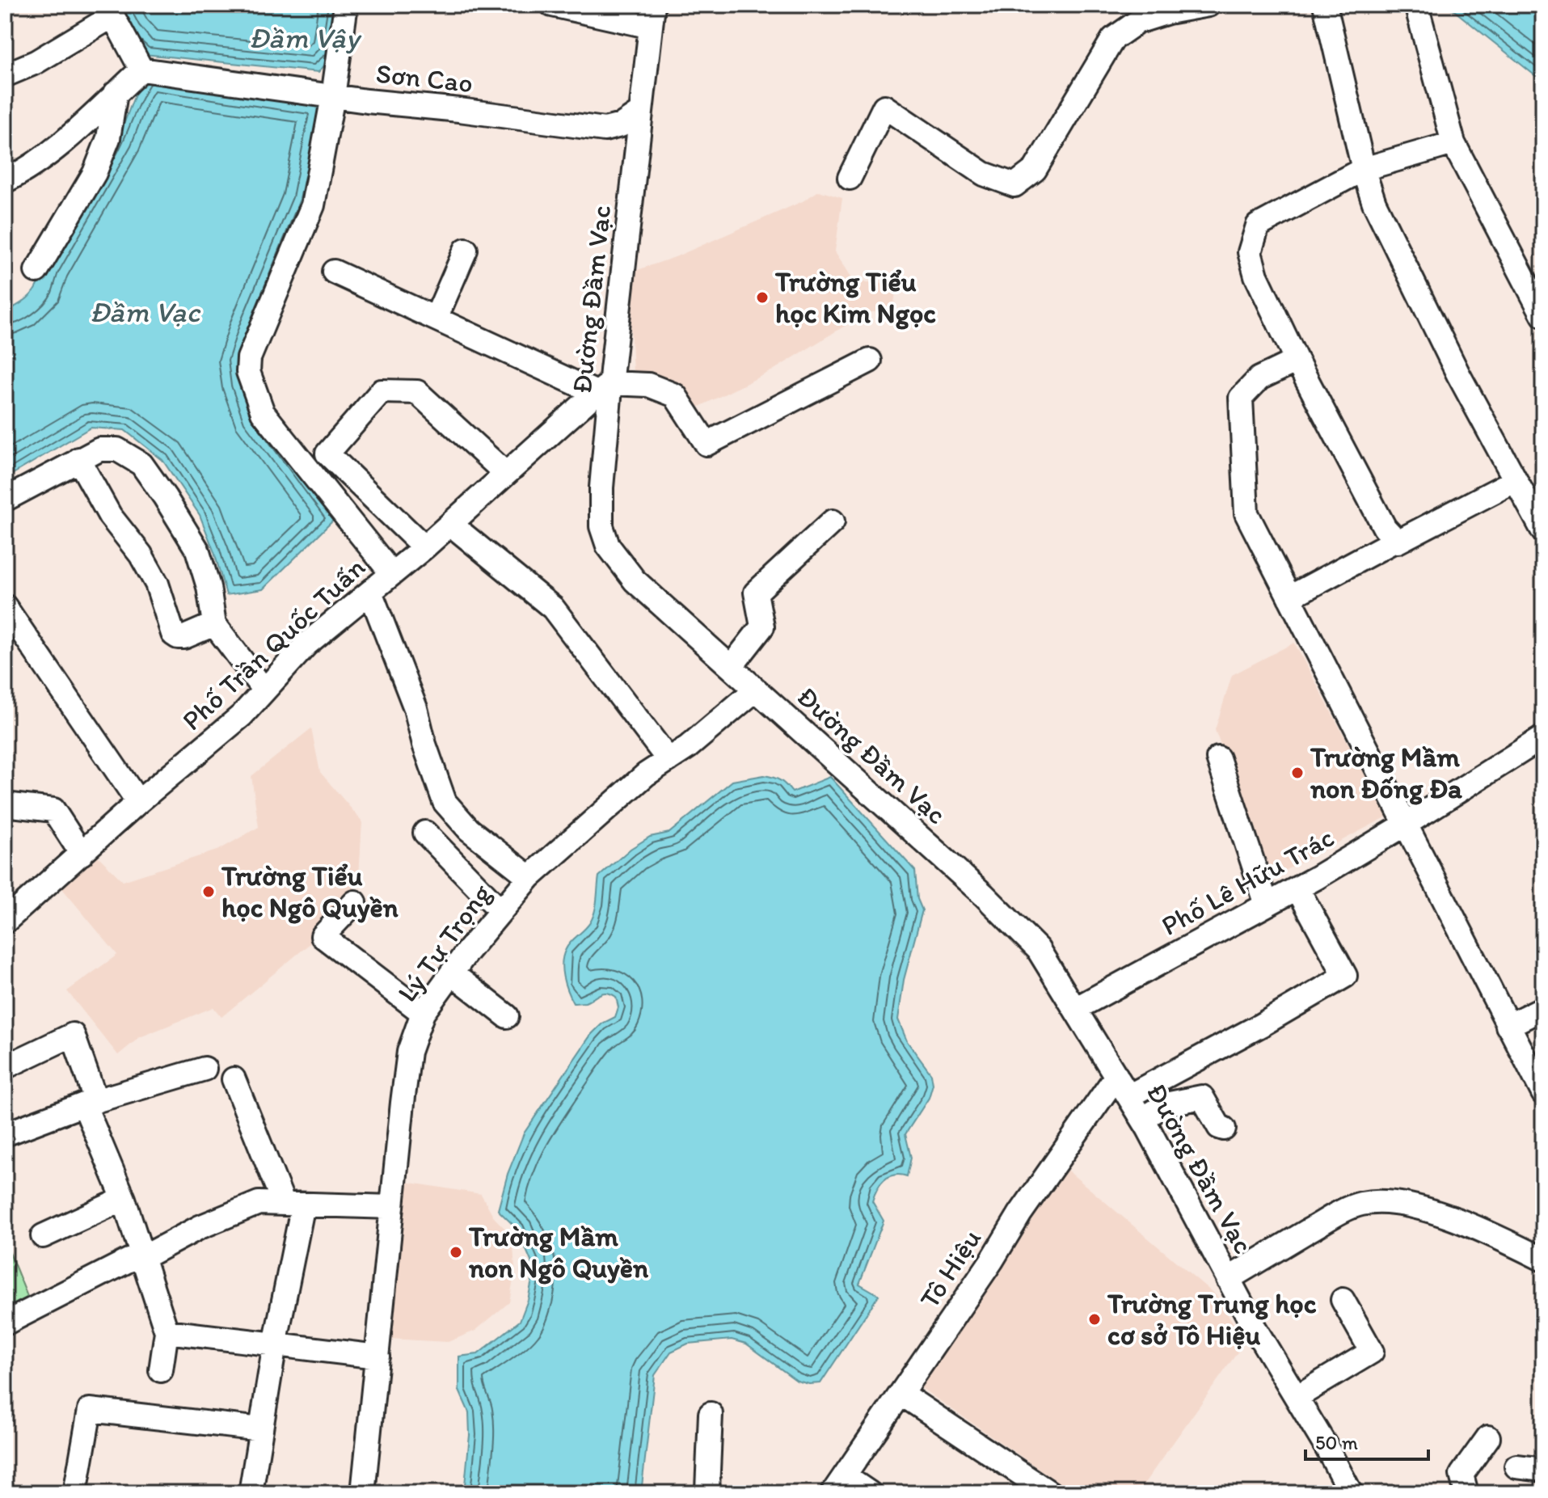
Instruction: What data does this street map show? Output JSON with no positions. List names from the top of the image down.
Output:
{
  "streets": {
    "street": [
      "Sơn Cao",
      "Đường Đầm Vạc",
      "Phố Trần Quốc Tuấn",
      "Phố Lê Hữu Trác",
      "Lý Tự Trọng",
      "Tô Hiệu"
    ]
  },
  "crossings": [
    ["Sơn Cao", "Đường Đầm Vạc"],
    ["Đường Đầm Vạc", "Phố Trần Quốc Tuấn"],
    ["Đường Đầm Vạc", "Phố Lê Hữu Trác"],
    ["Đường Đầm Vạc", "Lý Tự Trọng"],
    ["Đường Đầm Vạc", "Tô Hiệu"]
  ],
  "water": ["Đầm Vậy", "Đầm Vạc"],
  "places": [
    "Trường Tiểu học Kim Ngọc",
    "Trường Mầm non Đống Đa",
    "Trường Tiểu học Ngô Quyền",
    "Trường Mầm non Ngô Quyền",
    "Trường Trung học cơ sở Tô Hiệu"
  ],
  "scale_bar": "50 m"
}
